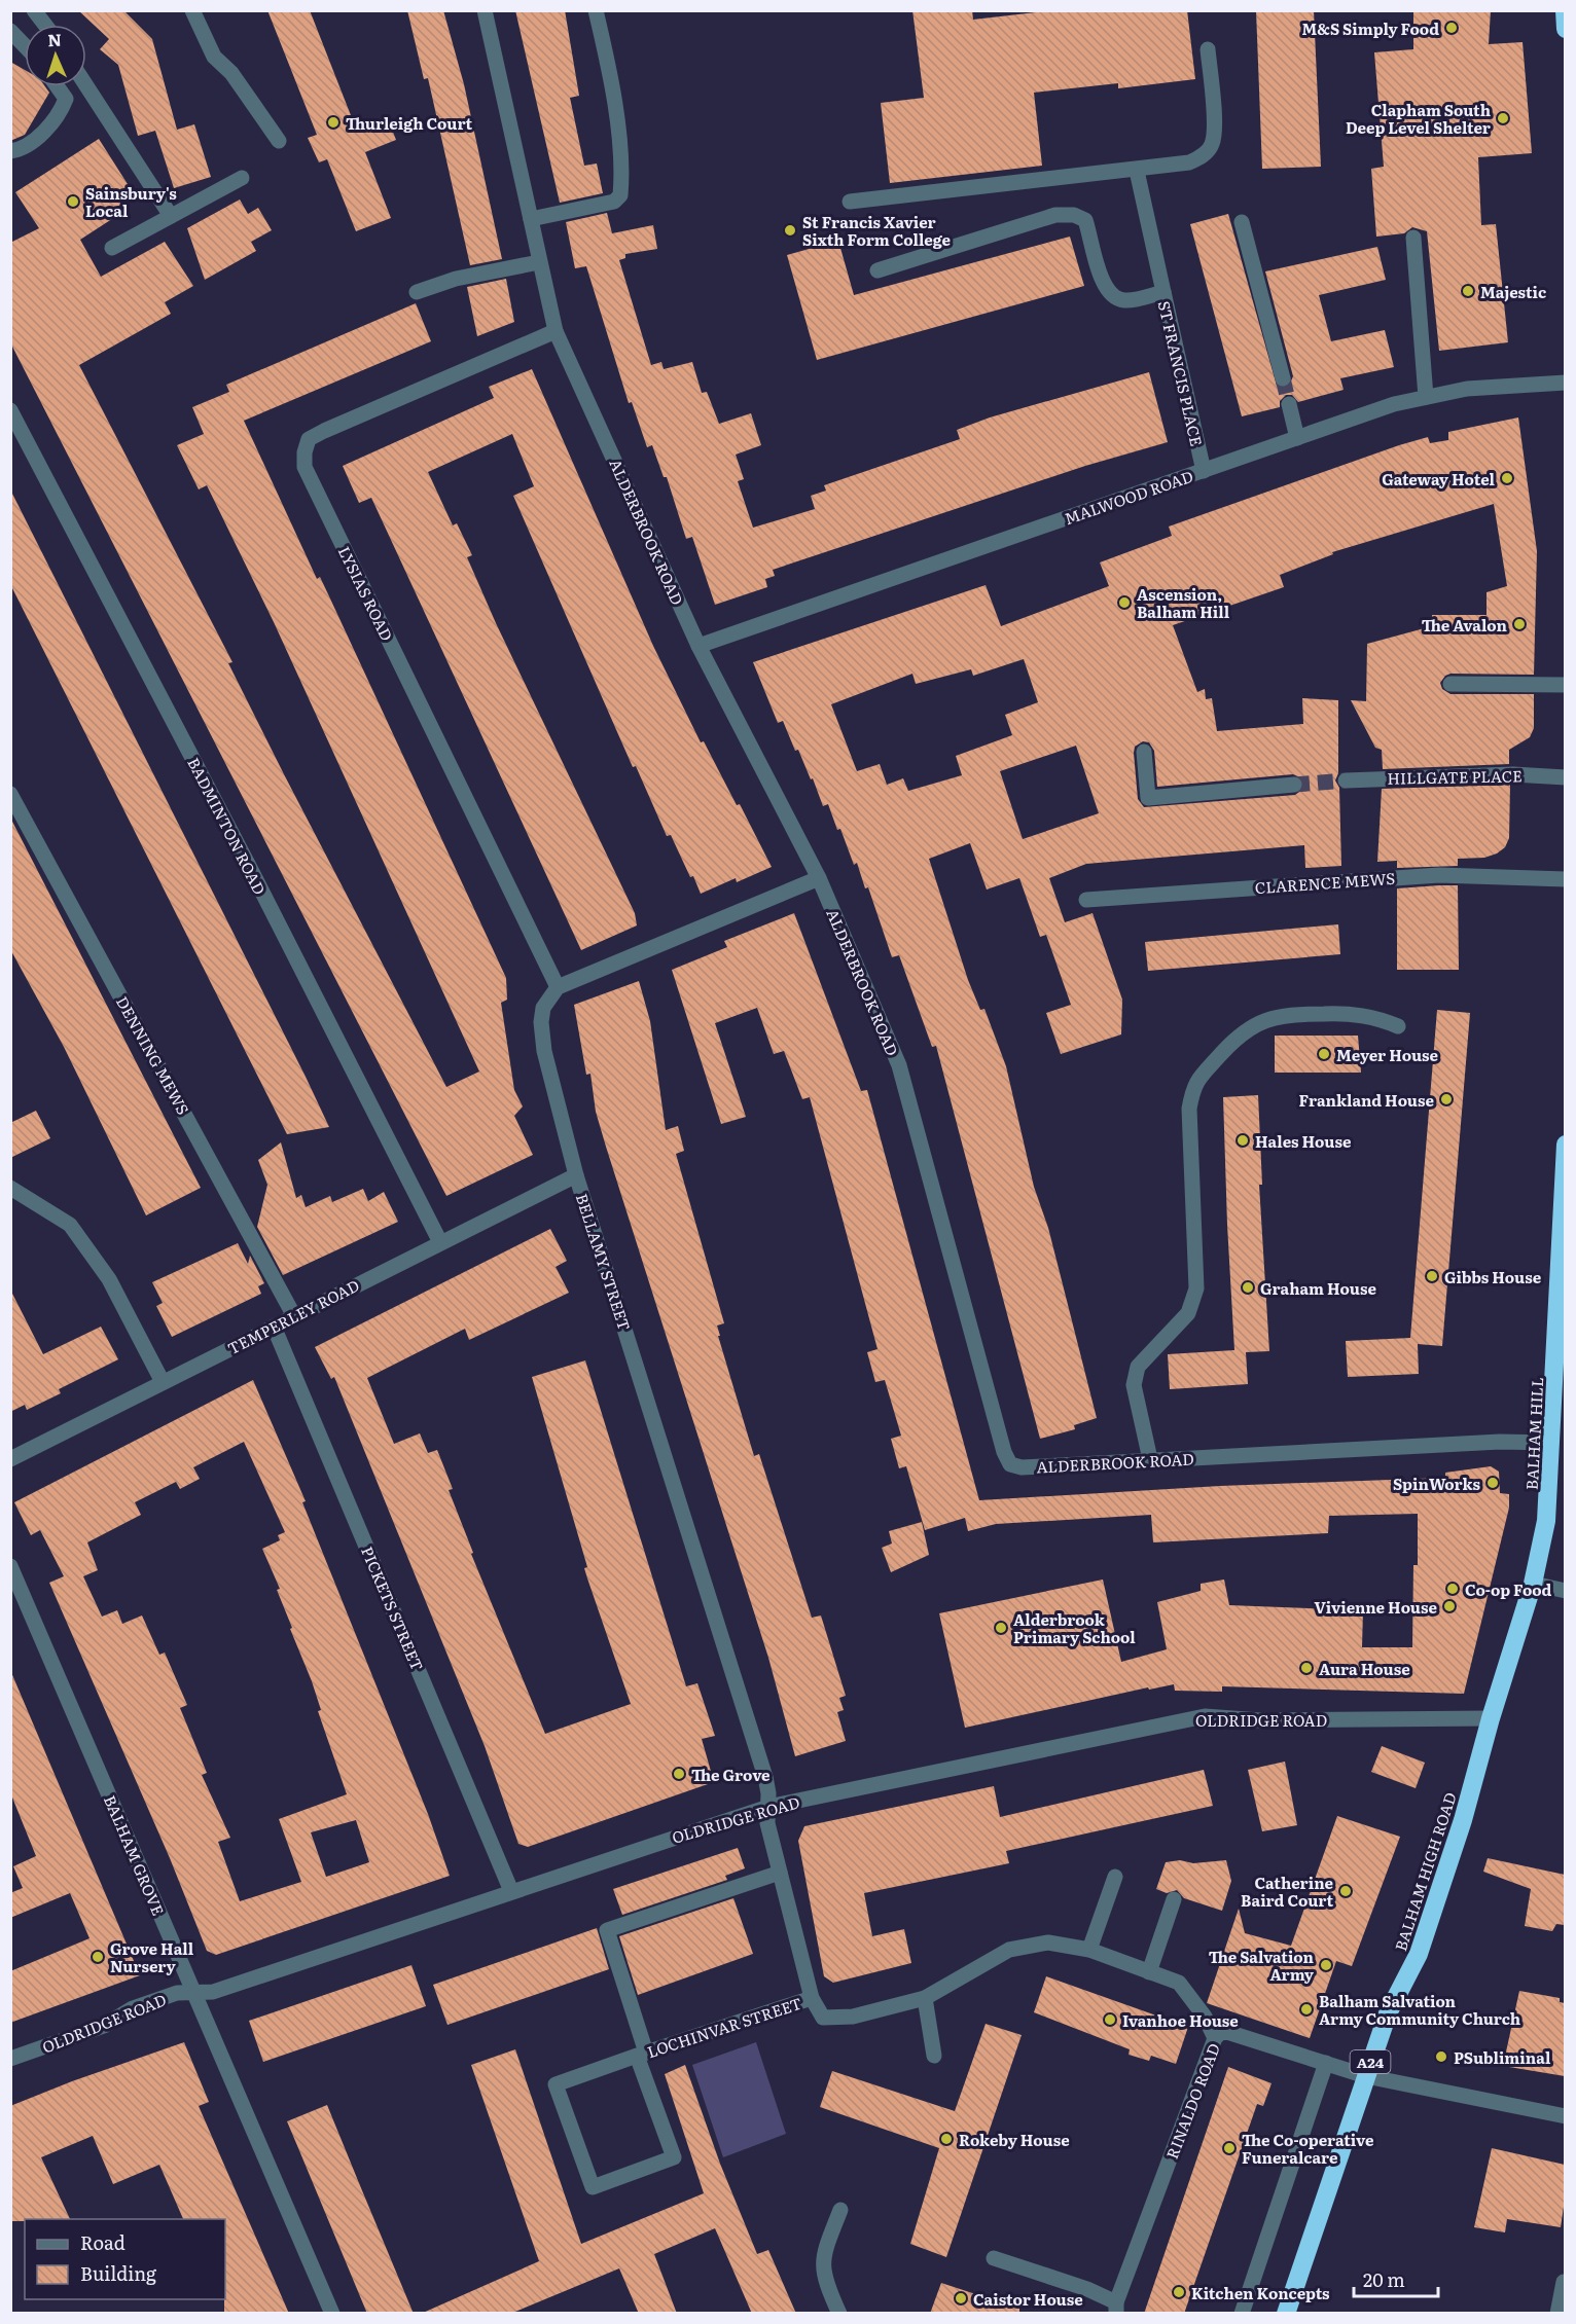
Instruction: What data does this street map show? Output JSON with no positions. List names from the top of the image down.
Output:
{
  "streets": {
    "highway": ["BALHAM HILL", "BALHAM HIGH ROAD", "A24"],
    "street": [
      "ST FRANCIS PLACE",
      "MALWOOD ROAD",
      "ALDERBROOK ROAD",
      "LYSIAS ROAD",
      "HILLGATE PLACE",
      "BADMINTON ROAD",
      "CLARENCE MEWS",
      "DENNING MEWS",
      "BELLAMY STREET",
      "TEMPERLEY ROAD",
      "PICKETS STREET",
      "OLDRIDGE ROAD",
      "BALHAM GROVE",
      "LOCHINVAR STREET",
      "RINALDO ROAD"
    ]
  },
  "crossings": [
    ["ST FRANCIS PLACE", "MALWOOD ROAD"],
    ["MALWOOD ROAD", "ALDERBROOK ROAD"],
    ["ALDERBROOK ROAD", "LYSIAS ROAD"],
    ["ALDERBROOK ROAD", "BALHAM HILL"],
    ["LYSIAS ROAD", "BELLAMY STREET"],
    ["BADMINTON ROAD", "TEMPERLEY ROAD"],
    ["DENNING MEWS", "TEMPERLEY ROAD"],
    ["BELLAMY STREET", "TEMPERLEY ROAD"],
    ["BELLAMY STREET", "OLDRIDGE ROAD"],
    ["BELLAMY STREET", "LOCHINVAR STREET"],
    ["TEMPERLEY ROAD", "PICKETS STREET"],
    ["BALHAM HILL", "OLDRIDGE ROAD"],
    ["BALHAM HILL", "BALHAM HIGH ROAD"],
    ["PICKETS STREET", "OLDRIDGE ROAD"],
    ["OLDRIDGE ROAD", "BALHAM GROVE"],
    ["OLDRIDGE ROAD", "BALHAM HIGH ROAD"],
    ["OLDRIDGE ROAD", "LOCHINVAR STREET"],
    ["BALHAM HIGH ROAD", "RINALDO ROAD"],
    ["LOCHINVAR STREET", "RINALDO ROAD"]
  ],
  "places": [
    "M&S Simply Food",
    "Clapham South Deep Level Shelter",
    "Thurleigh Court",
    "Sainsbury's Local",
    "St Francis Xavier Sixth Form College",
    "Majestic",
    "Gateway Hotel",
    "Ascension, Balham Hill",
    "The Avalon",
    "Meyer House",
    "Frankland House",
    "Hales House",
    "Gibbs House",
    "Graham House",
    "SpinWorks",
    "Co-op Food",
    "Vivienne House",
    "Alderbrook Primary School",
    "Aura House",
    "The Grove",
    "Catherine Baird Court",
    "Grove Hall Nursery",
    "The Salvation Army",
    "Balham Salvation Army Community Church",
    "Ivanhoe House",
    "PSubliminal",
    "Rokeby House",
    "The Co-operative Funeralcare",
    "Kitchen Koncepts",
    "Caistor House"
  ],
  "legend": ["Road", "Building"],
  "scale_bar": "20 m",
  "north": "top"
}
